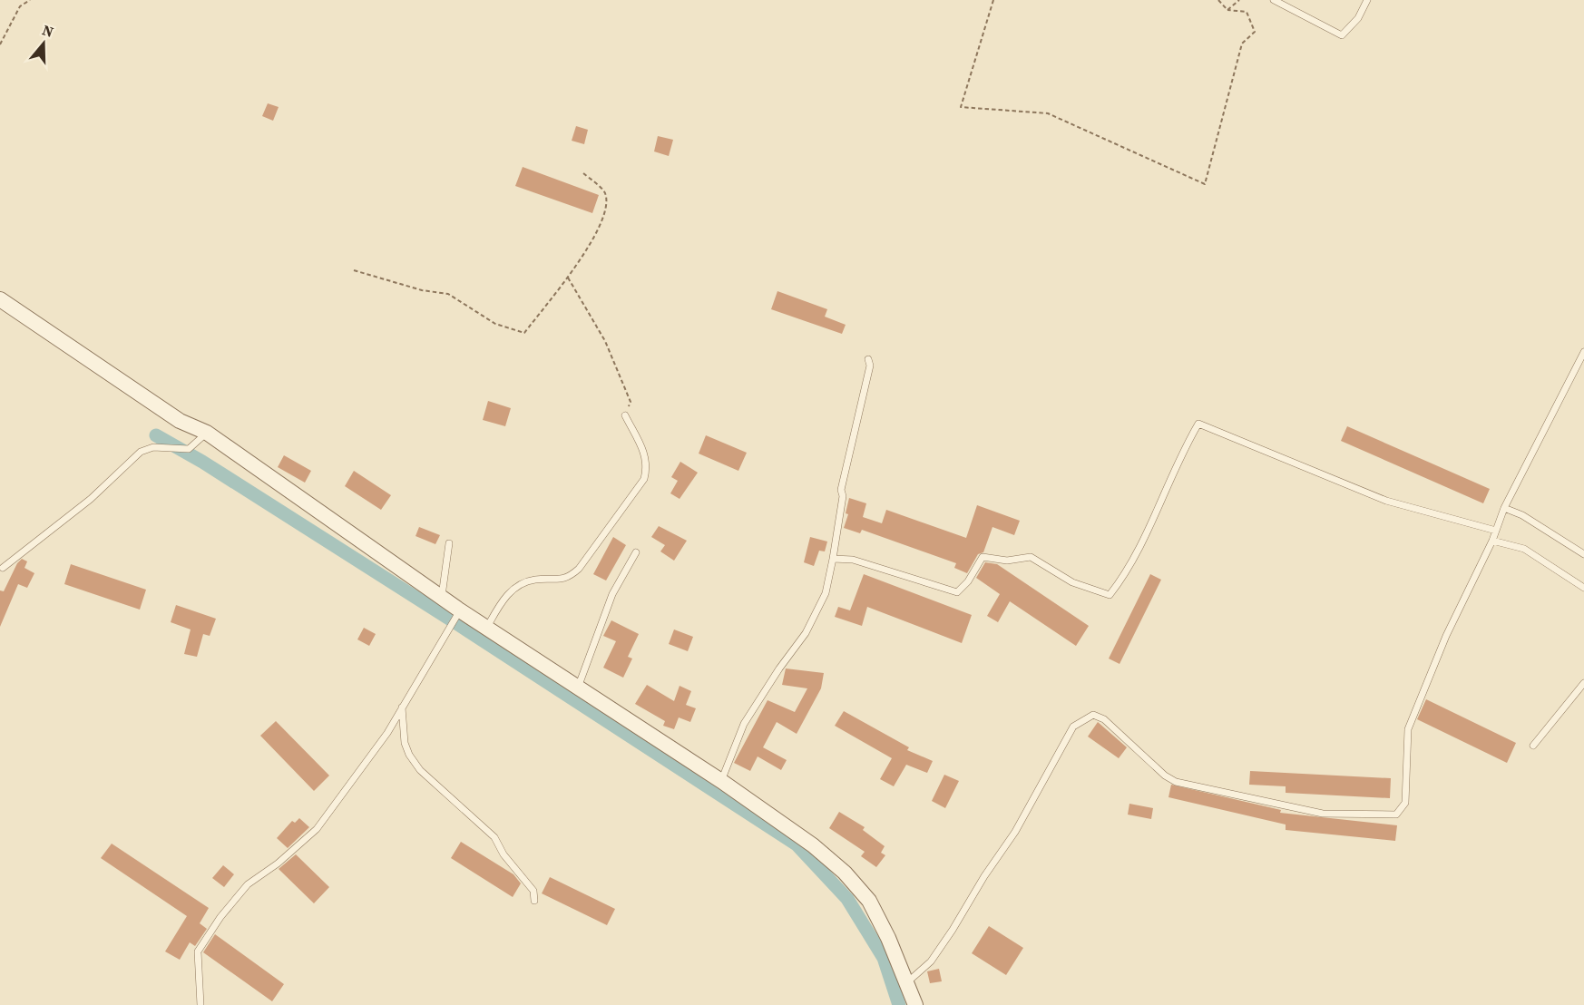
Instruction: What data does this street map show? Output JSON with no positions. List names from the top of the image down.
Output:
{
  "north": "top"
}
